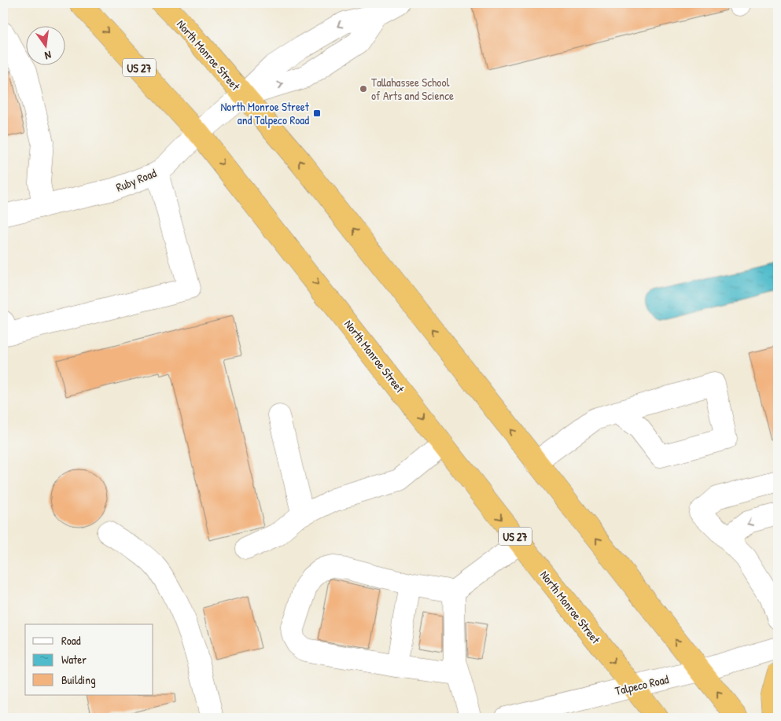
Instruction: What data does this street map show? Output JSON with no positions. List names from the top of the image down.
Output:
{
  "streets": {
    "highway": ["North Monroe Street", "US 27"],
    "street": ["Ruby Road", "Talpeco Road"]
  },
  "crossings": [
    ["North Monroe Street", "Ruby Road"],
    ["North Monroe Street", "Talpeco Road"]
  ],
  "places": {
    "other": ["Tallahassee School of Arts and Science"],
    "transit": ["North Monroe Street and Talpeco Road"]
  },
  "legend": ["Road", "Water", "Building"],
  "north": "bottom"
}
